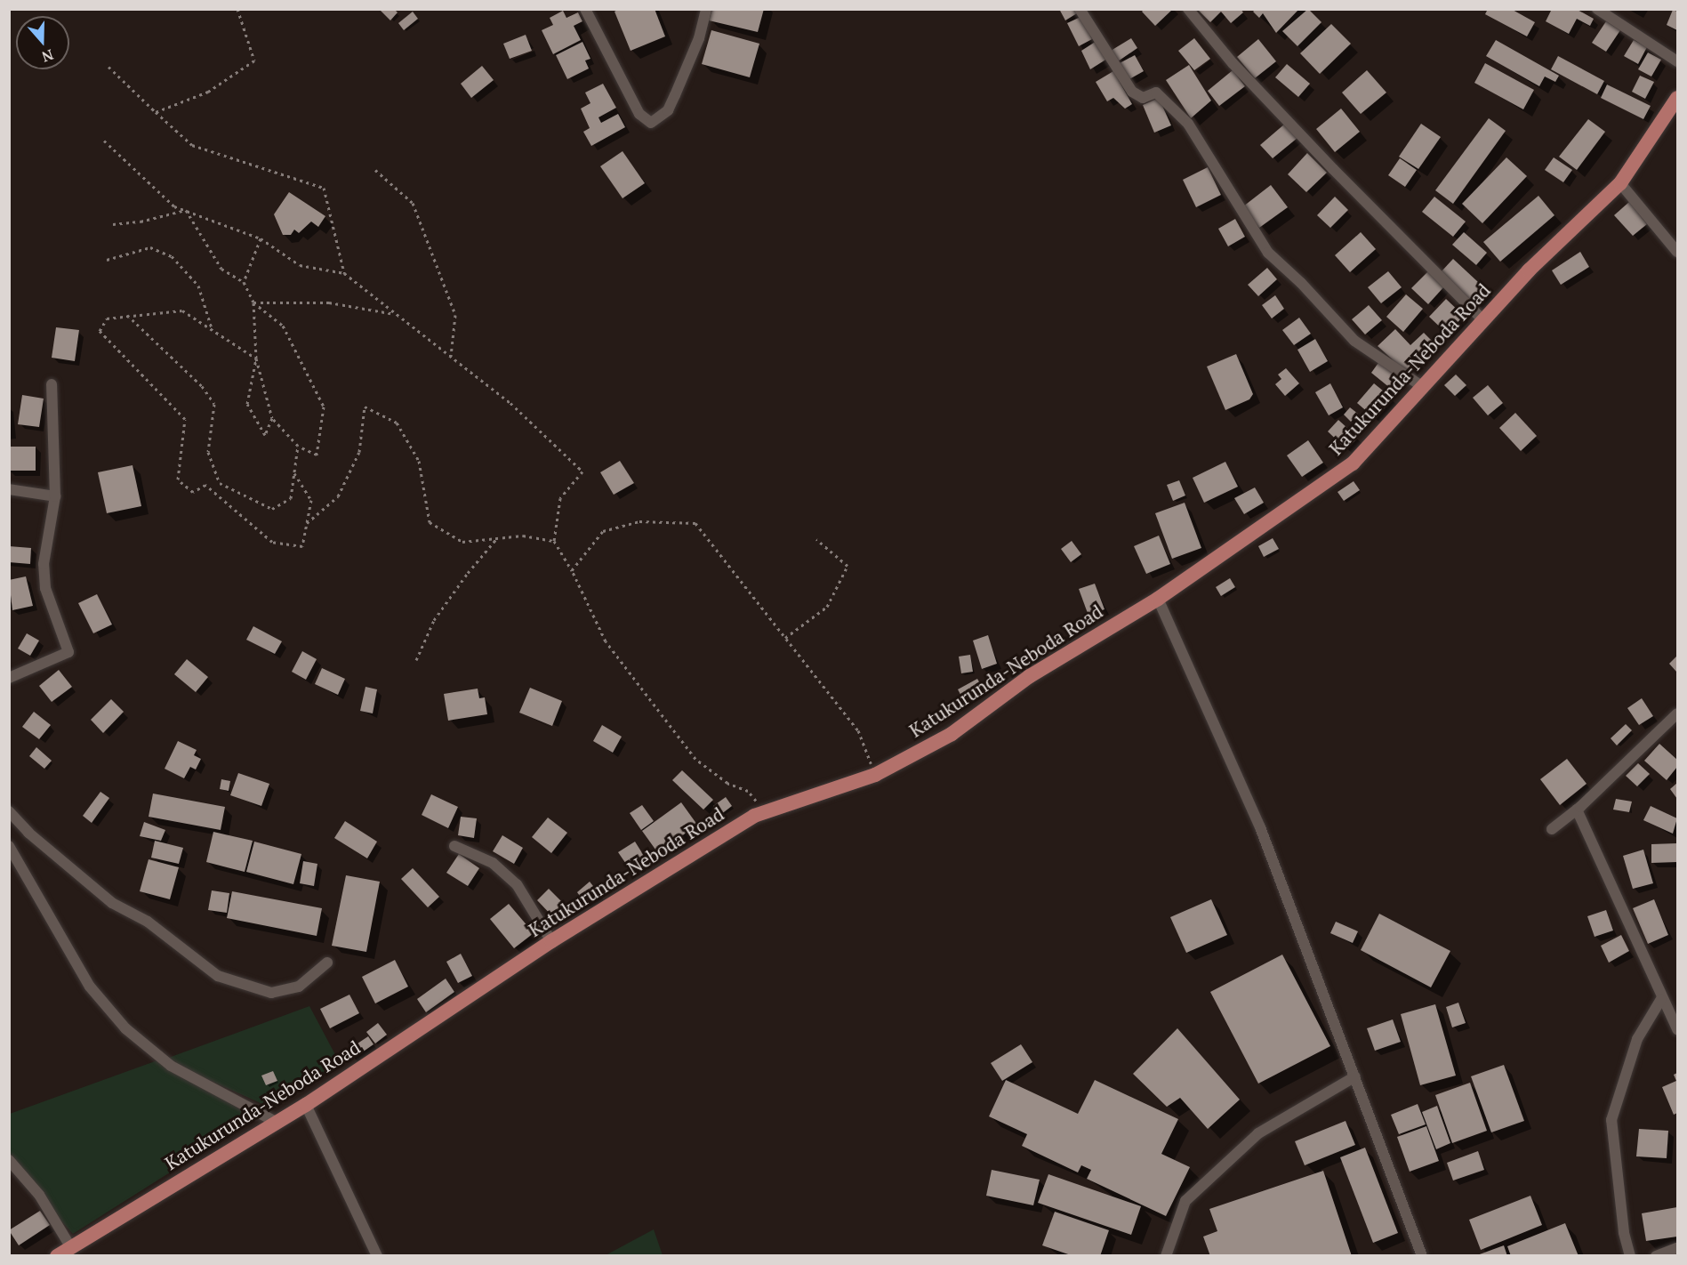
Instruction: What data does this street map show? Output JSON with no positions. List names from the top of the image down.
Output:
{
  "streets": {
    "main road": ["Katukurunda-Neboda Road"]
  },
  "north": "bottom"
}
